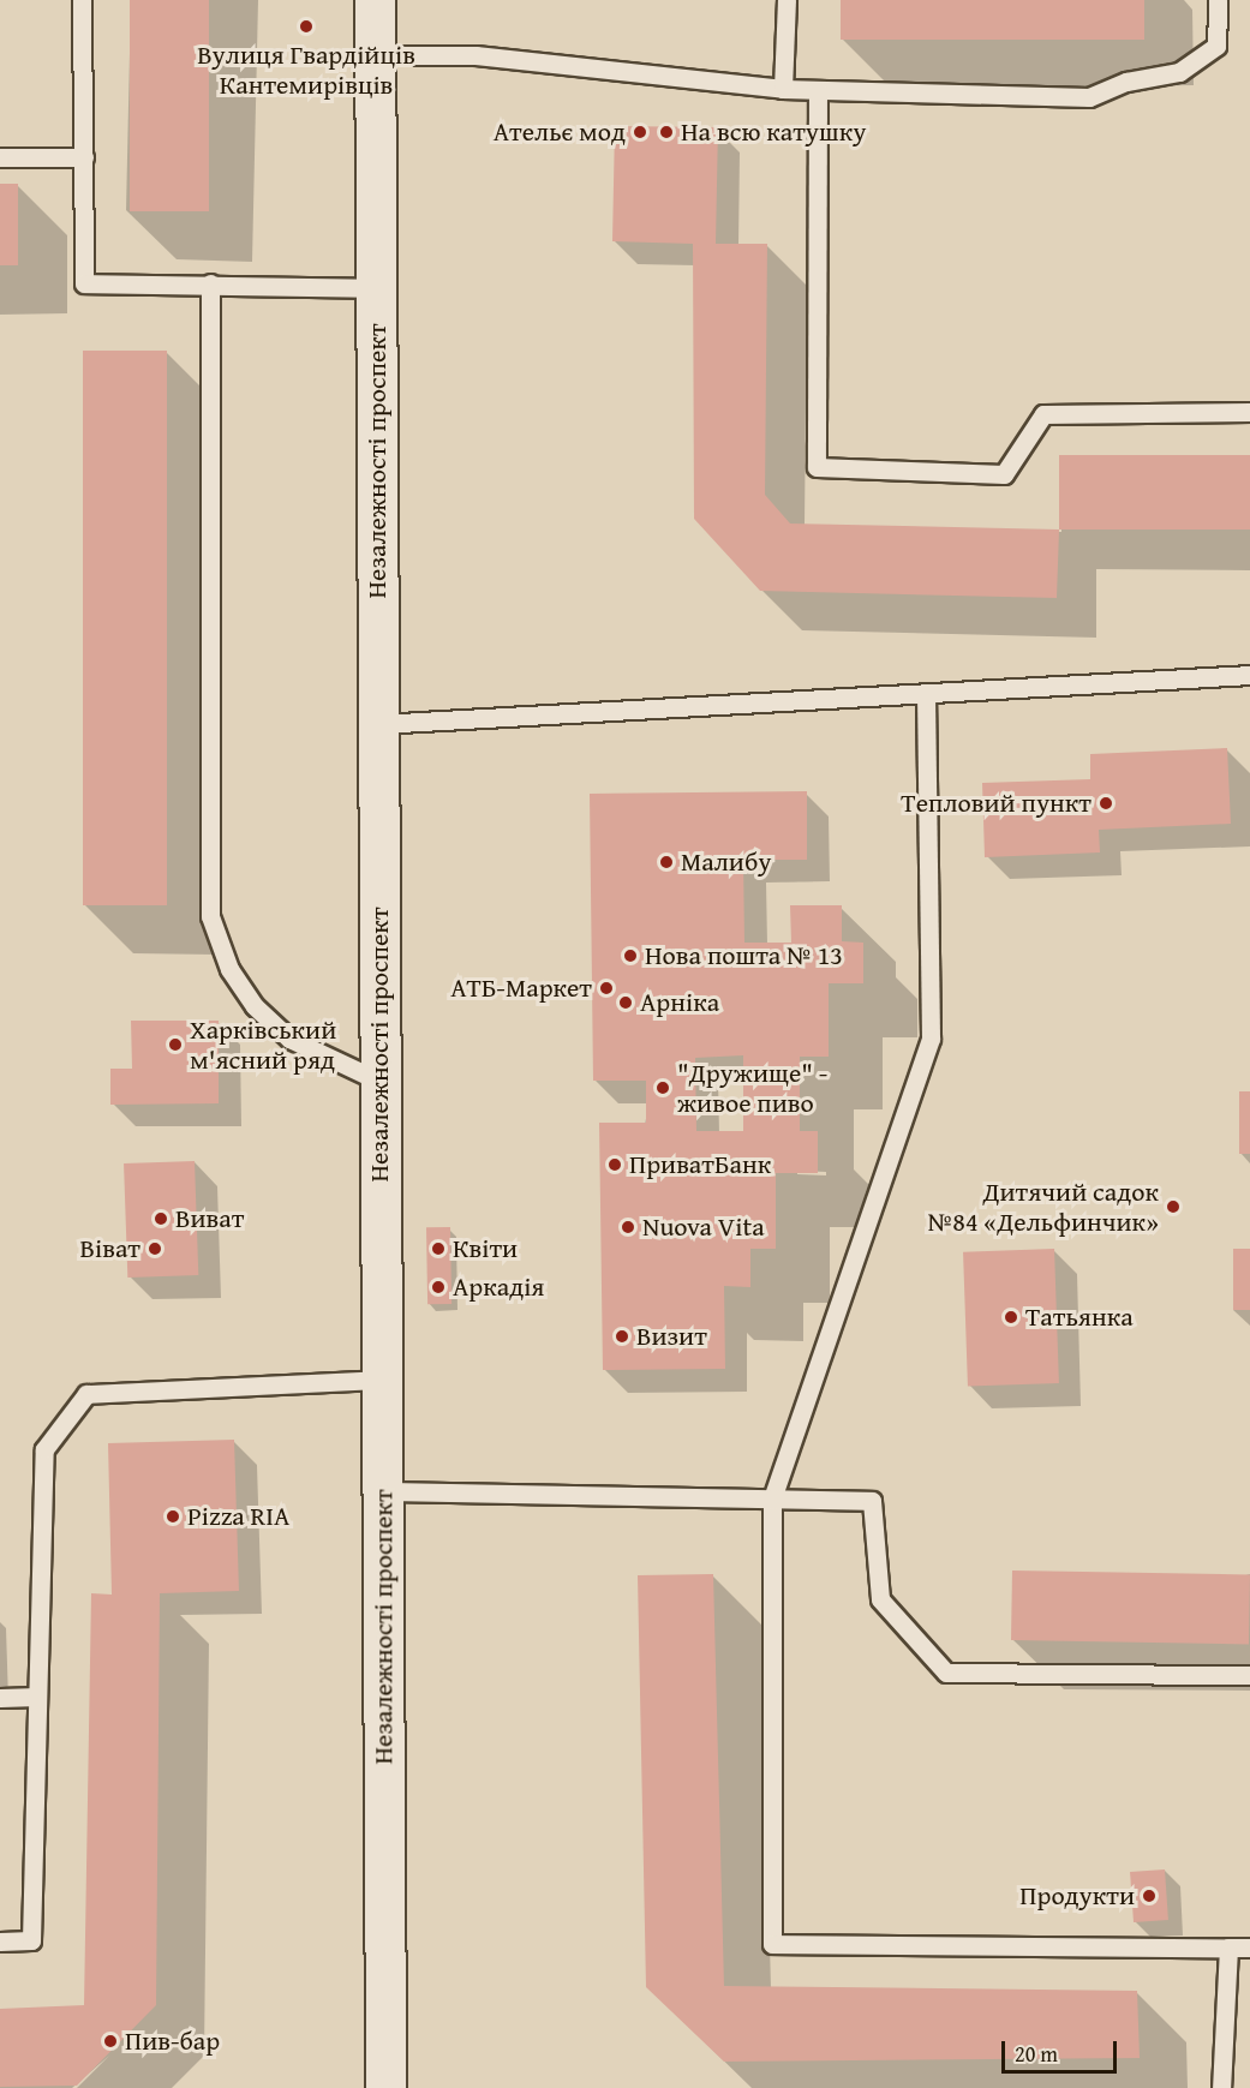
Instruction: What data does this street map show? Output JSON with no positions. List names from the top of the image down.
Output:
{
  "streets": {
    "street": ["Незалежності проспект"]
  },
  "places": [
    "Вулиця Гвардійців Кантемирівців",
    "Ательє мод",
    "На всю катушку",
    "Тепловий пункт",
    "Малибу",
    "Нова пошта № 13",
    "АТБ-Маркет",
    "Арніка",
    "Харківський м'ясний ряд",
    "\"Дружище\" - живое пиво",
    "ПриватБанк",
    "Дитячий садок №84 «Дельфинчик»",
    "Виват",
    "Nuova Vita",
    "Віват",
    "Квіти",
    "Аркадія",
    "Татьянка",
    "Визит",
    "Pizza RIA",
    "Продукти",
    "Пив-бар"
  ],
  "scale_bar": "20 m"
}
